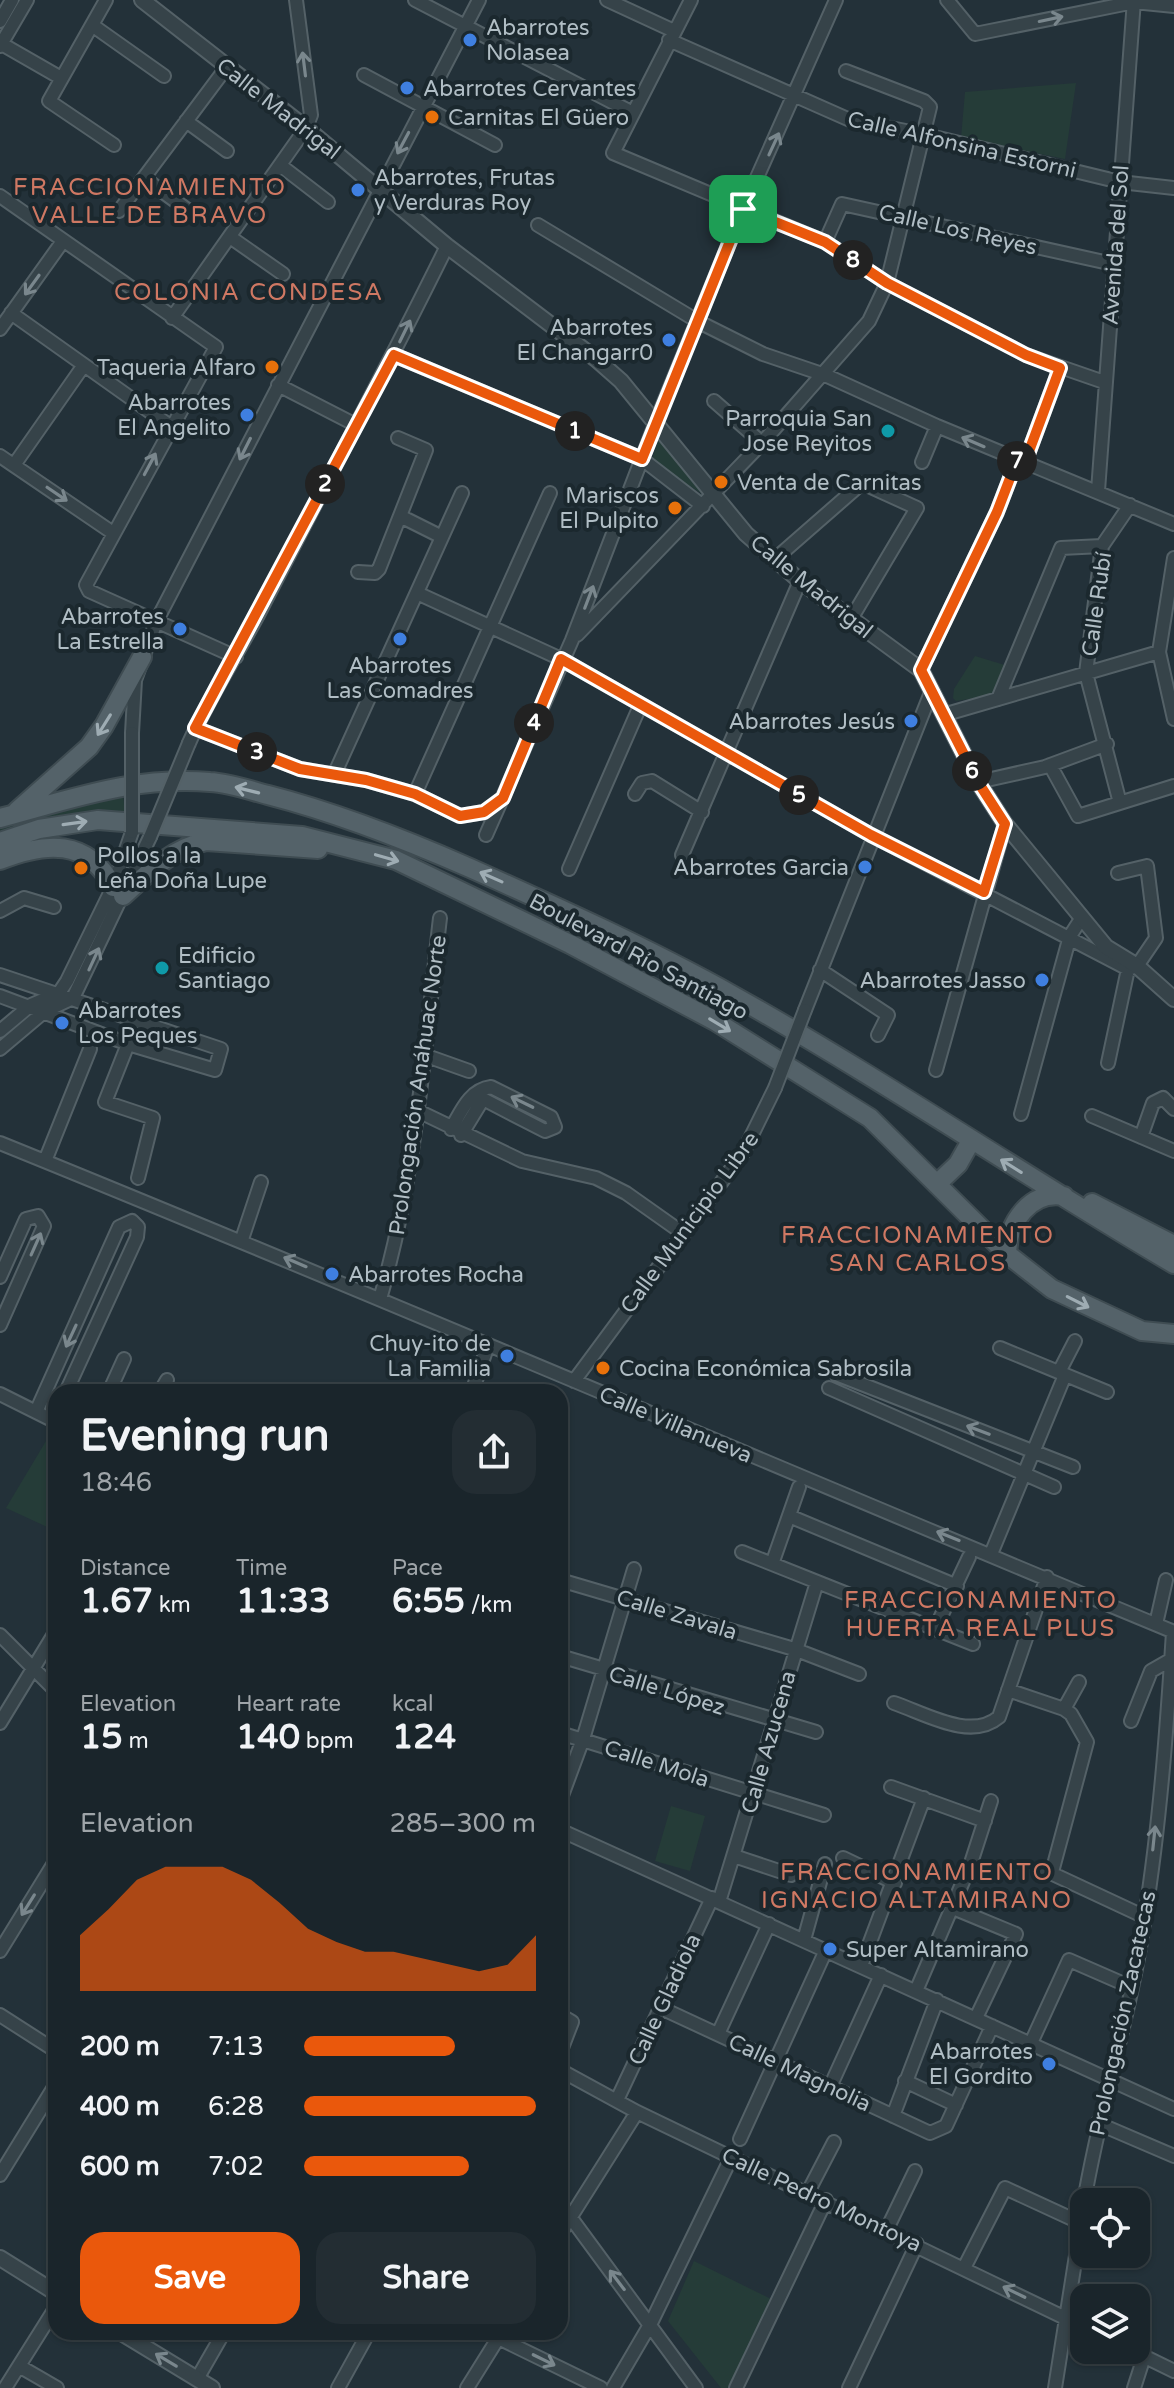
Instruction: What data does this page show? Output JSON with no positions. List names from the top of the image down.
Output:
{
  "streets": {
    "main road": ["Boulevard Río Santiago"],
    "street": [
      "Calle Madrigal",
      "Calle Alfonsina Estorni",
      "Calle Los Reyes",
      "Avenida del Sol",
      "Calle Rubí",
      "Prolongación Anáhuac Norte",
      "Calle Municipio Libre",
      "Calle Villanueva",
      "Calle Zavala",
      "Calle López",
      "Calle Azucena",
      "Calle Mola",
      "Calle Gladiola",
      "Prolongación Zacatecas",
      "Calle Magnolia",
      "Calle Pedro Montoya"
    ]
  },
  "crossings": [
    ["Calle Madrigal", "Calle Municipio Libre"],
    ["Calle Alfonsina Estorni", "Avenida del Sol"],
    ["Calle Los Reyes", "Avenida del Sol"],
    ["Prolongación Anáhuac Norte", "Calle Villanueva"],
    ["Calle Municipio Libre", "Calle Villanueva"],
    ["Calle Villanueva", "Prolongación Zacatecas"],
    ["Calle Zavala", "Calle Azucena"],
    ["Calle López", "Calle Azucena"],
    ["Calle Azucena", "Calle Mola"],
    ["Calle Azucena", "Calle Gladiola"],
    ["Calle Gladiola", "Calle Magnolia"],
    ["Calle Gladiola", "Calle Pedro Montoya"],
    ["Prolongación Zacatecas", "Calle Pedro Montoya"]
  ],
  "districts": [
    "FRACCIONAMIENTO VALLE DE BRAVO",
    "COLONIA CONDESA",
    "FRACCIONAMIENTO SAN CARLOS",
    "FRACCIONAMIENTO HUERTA REAL PLUS",
    "FRACCIONAMIENTO IGNACIO ALTAMIRANO"
  ],
  "places": [
    "Abarrotes Nolasea",
    "Abarrotes Cervantes",
    "Carnitas El Güero",
    "Abarrotes, Frutas y Verduras Roy",
    "Abarrotes El Changarr0",
    "Taqueria Alfaro",
    "Abarrotes El Angelito",
    "Parroquia San Jose Reyitos",
    "Venta de Carnitas",
    "Mariscos El Pulpito",
    "Abarrotes La Estrella",
    "Abarrotes Las Comadres",
    "Abarrotes Jesús",
    "Abarrotes Garcia",
    "Pollos a la Leña Doña Lupe",
    "Edificio Santiago",
    "Abarrotes Jasso",
    "Abarrotes Los Peques",
    "Abarrotes Rocha",
    "Chuy-ito de La Familia",
    "Cocina Económica Sabrosila",
    "Super Altamirano",
    "Abarrotes El Gordito"
  ],
  "page": {
    "pins": [
      "8",
      "1",
      "7",
      "2",
      "4",
      "3",
      "6",
      "5"
    ],
    "heading": ["Evening run", "18:46"],
    "stats": [
      ["Distance", "1.67 km"],
      ["Time", "11:33"],
      ["Pace", "6:55 /km"],
      ["Elevation", "15 m"],
      ["Heart rate", "140 bpm"],
      ["kcal", "124"]
    ],
    "chart": ["Elevation", "285–300 m"],
    "list": [
      {
        "name": "200 m",
        "note": "7:13"
      },
      {
        "name": "400 m",
        "note": "6:28"
      },
      {
        "name": "600 m",
        "note": "7:02"
      }
    ],
    "buttons": ["Save", "Share"]
  }
}
